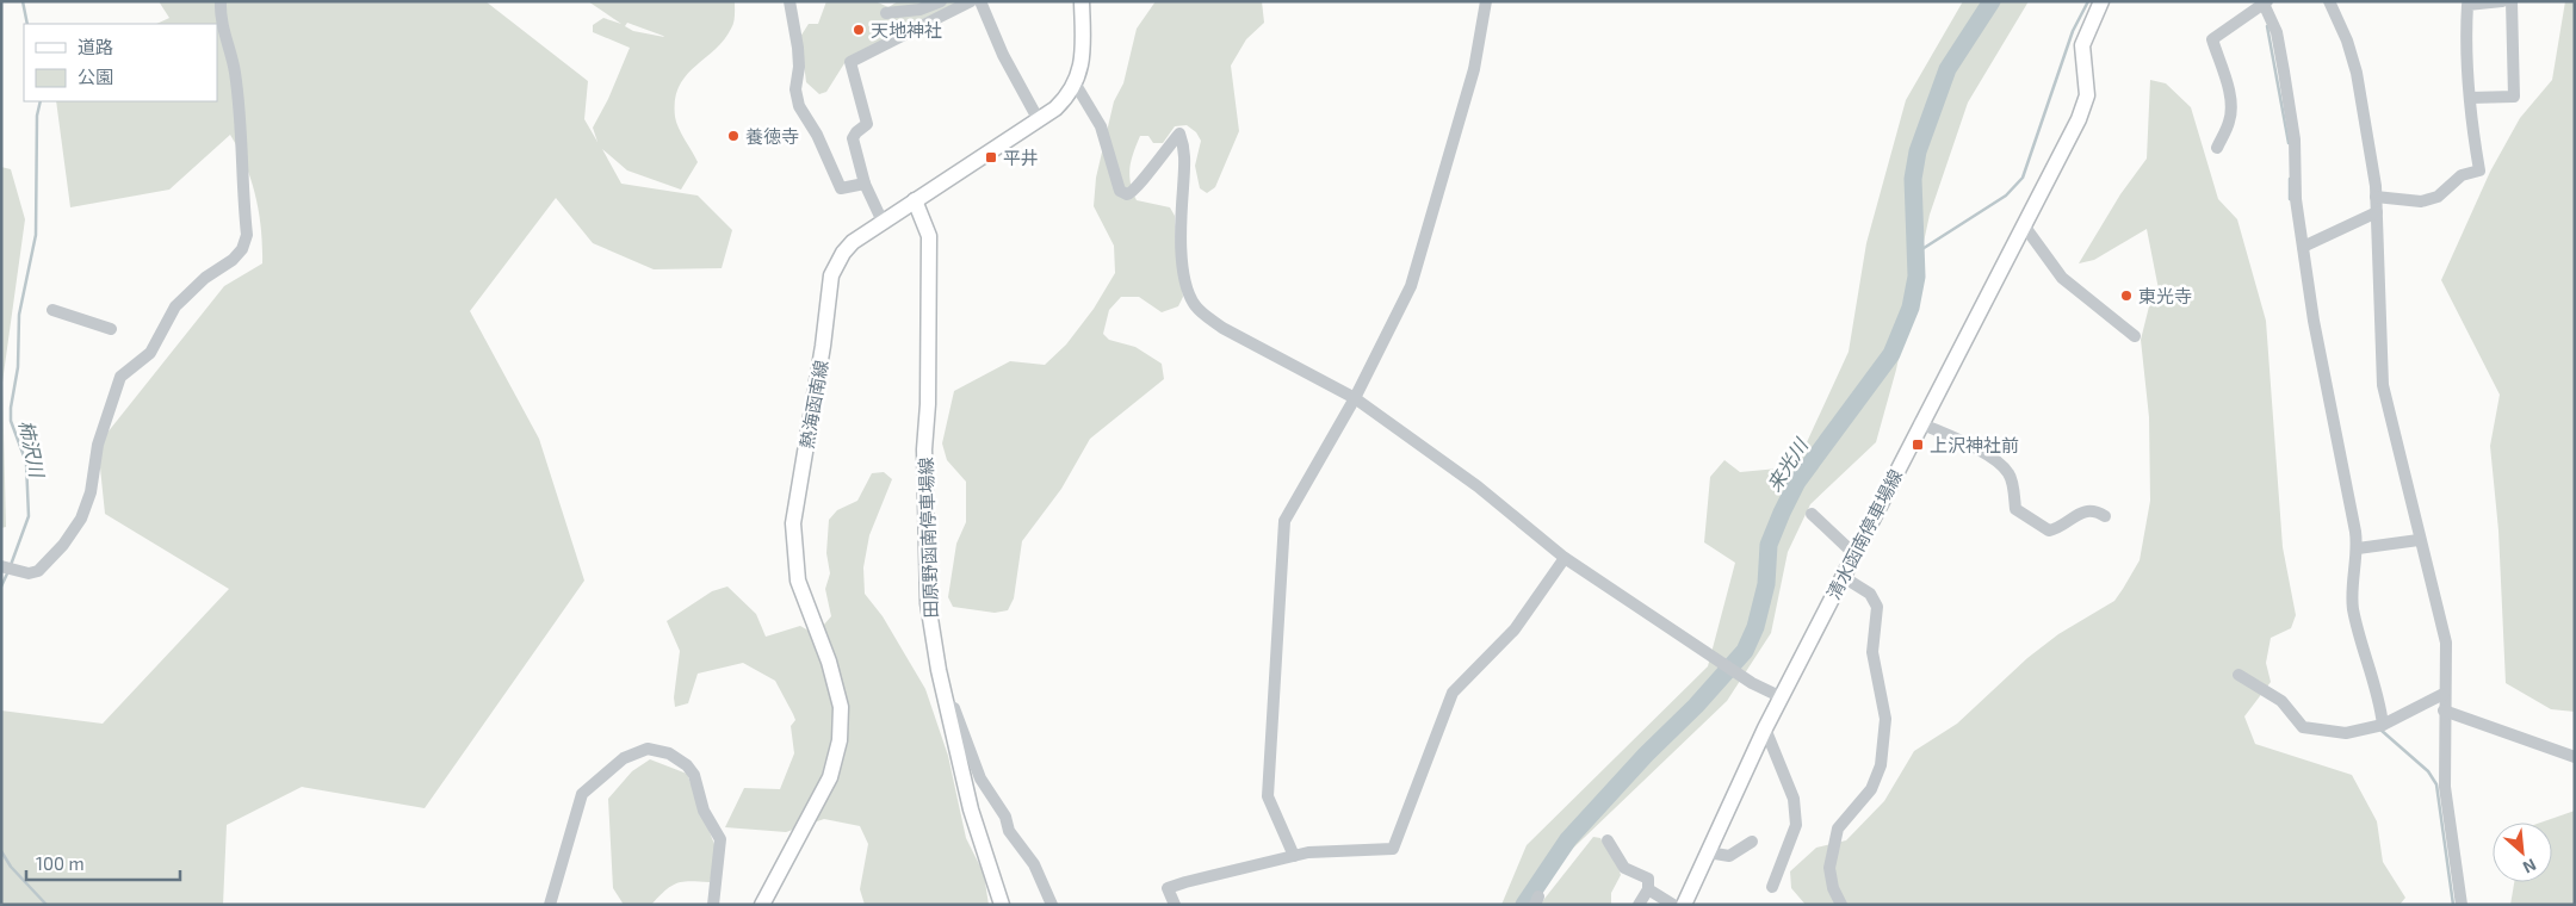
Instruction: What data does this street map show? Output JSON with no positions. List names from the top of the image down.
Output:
{
  "streets": {
    "main road": ["熱海函南線", "清水函南停車場線", "田原野函南停車場線"]
  },
  "crossings": [
    ["熱海函南線", "田原野函南停車場線"]
  ],
  "water": ["柿沢川", "来光川"],
  "places": {
    "other": ["天地神社", "養徳寺", "東光寺"],
    "transit": ["平井", "上沢神社前"]
  },
  "legend": ["道路", "公園"],
  "scale_bar": "100 m",
  "north": "bottom right"
}
